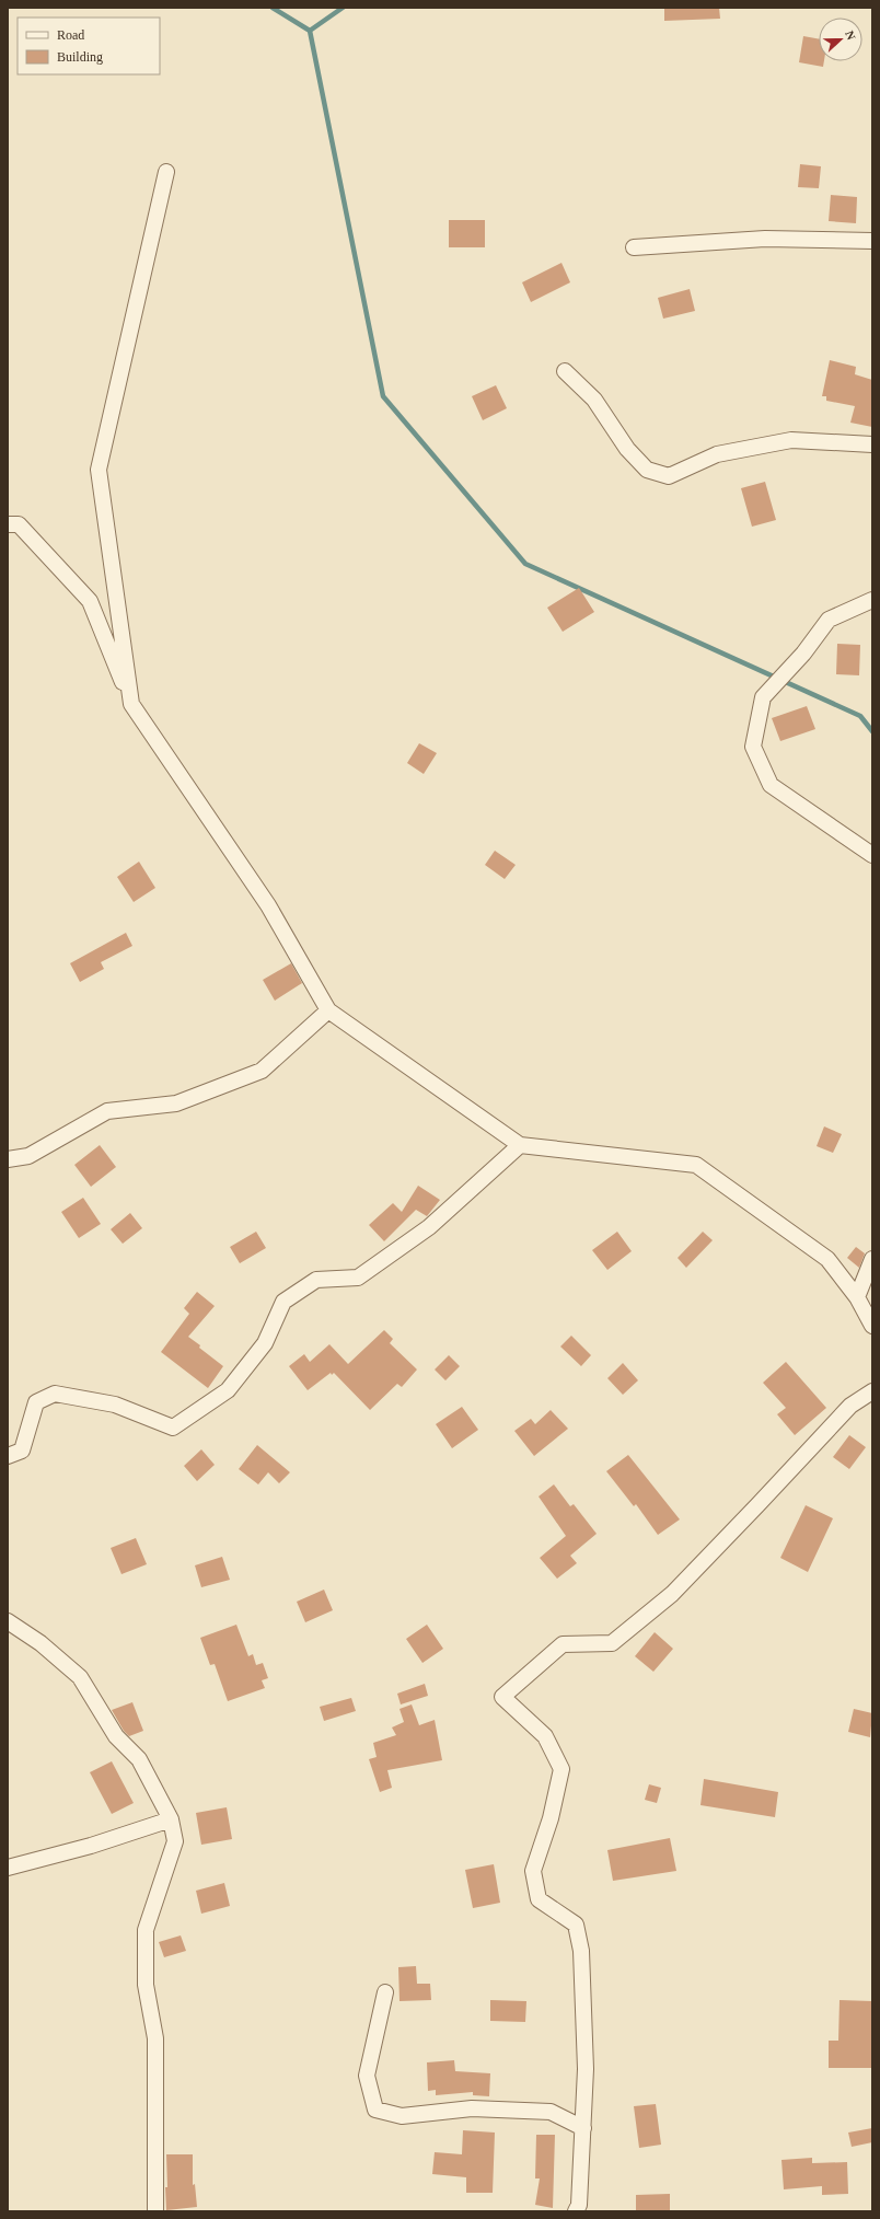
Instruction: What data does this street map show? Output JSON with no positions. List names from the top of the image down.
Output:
{
  "legend": ["Road", "Building"],
  "north": "right"
}
